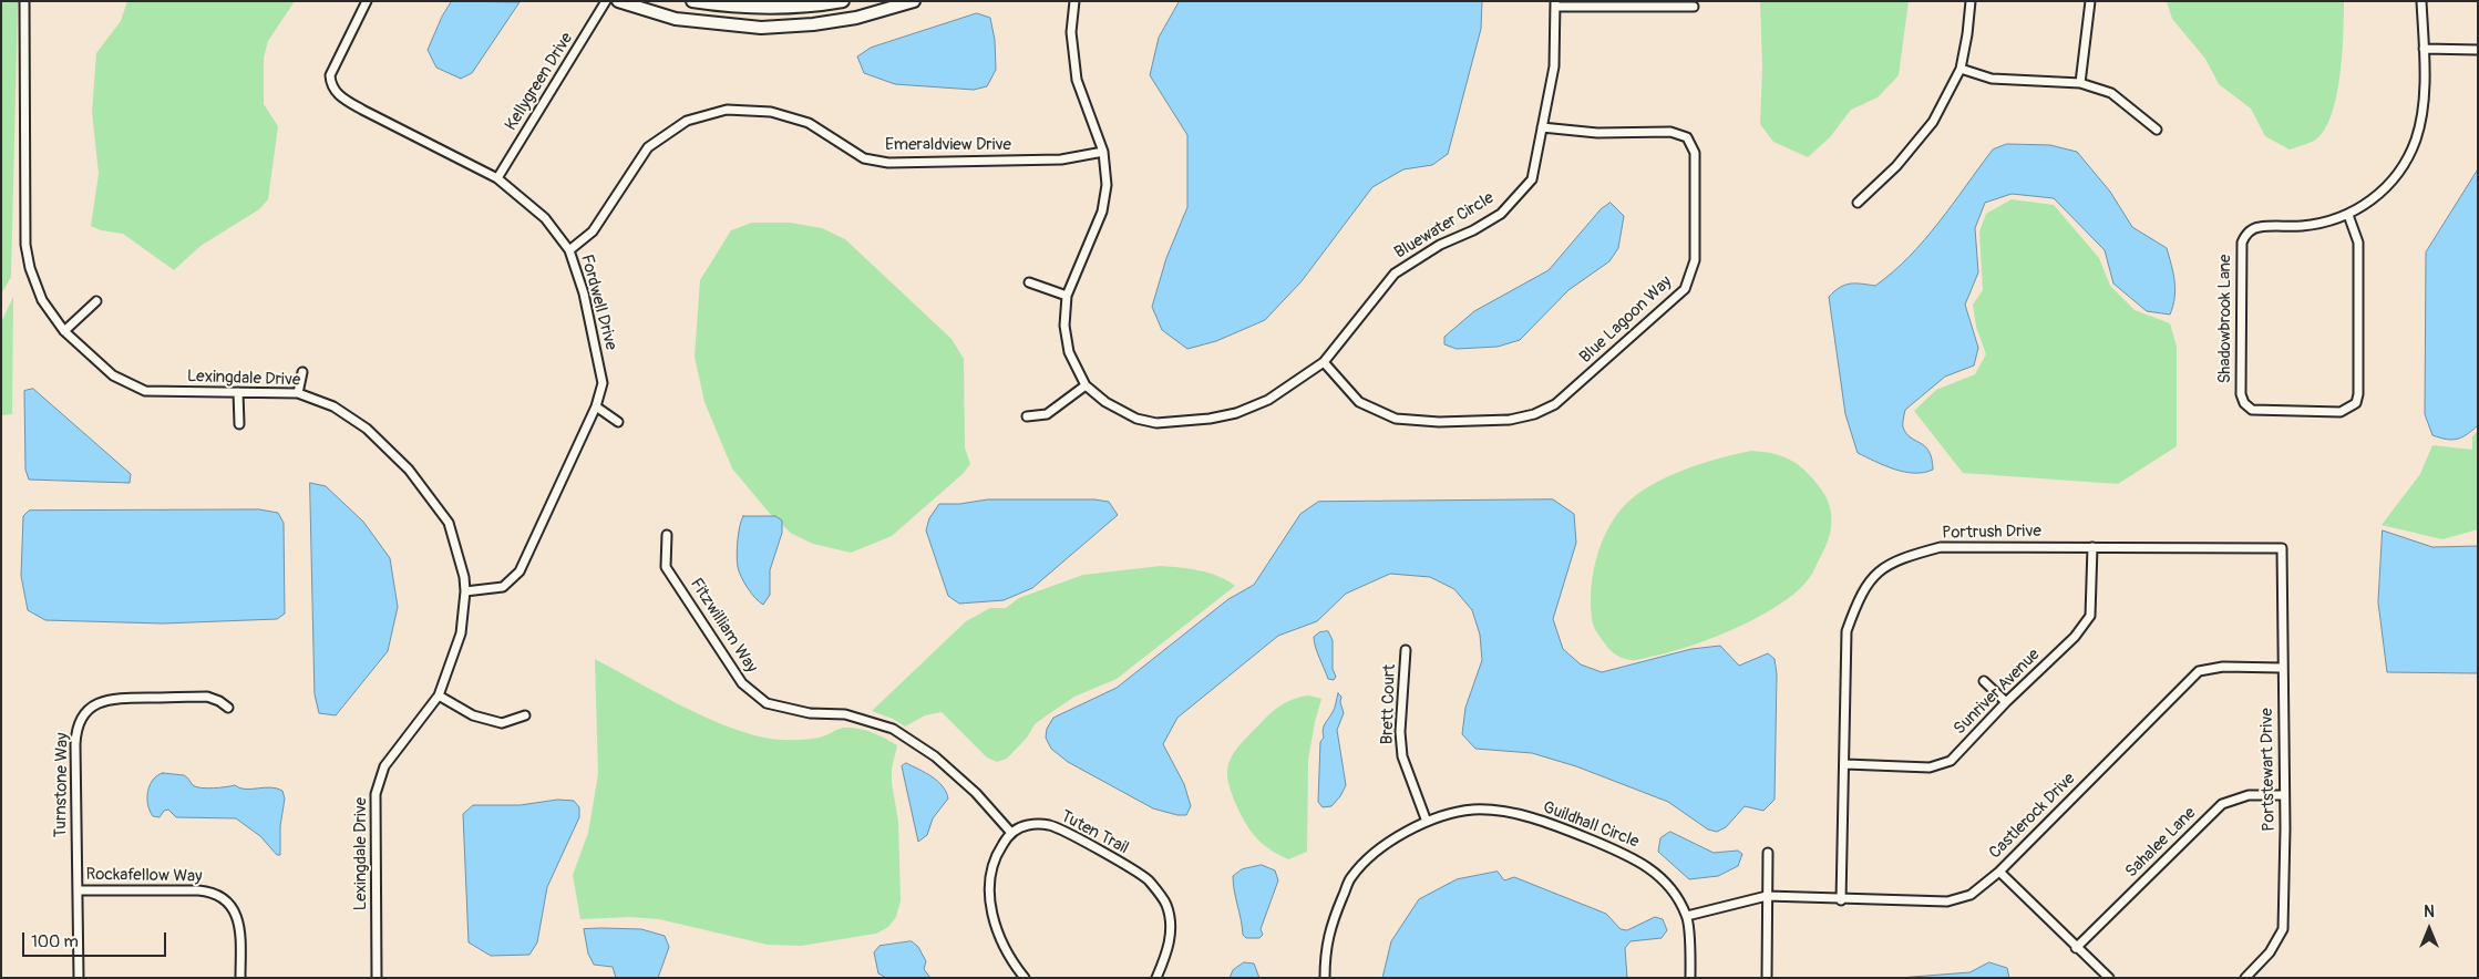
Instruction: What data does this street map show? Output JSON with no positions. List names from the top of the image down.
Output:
{
  "streets": {
    "street": [
      "Kellygreen Drive",
      "Emeraldview Drive",
      "Bluewater Circle",
      "Fordwell Drive",
      "Shadowbrook Lane",
      "Blue Lagoon Way",
      "Lexingdale Drive",
      "Portrush Drive",
      "Fitzwilliam Way",
      "Sunriver Avenue",
      "Brett Court",
      "Portstewart Drive",
      "Turnstone Way",
      "Castlerock Drive",
      "Guildhall Circle",
      "Tuten Trail",
      "Sahalee Lane",
      "Rockafellow Way"
    ]
  },
  "crossings": [
    ["Kellygreen Drive", "Fordwell Drive"],
    ["Emeraldview Drive", "Bluewater Circle"],
    ["Emeraldview Drive", "Fordwell Drive"],
    ["Bluewater Circle", "Blue Lagoon Way"],
    ["Fordwell Drive", "Lexingdale Drive"],
    ["Portrush Drive", "Sunriver Avenue"],
    ["Portrush Drive", "Portstewart Drive"],
    ["Portrush Drive", "Castlerock Drive"],
    ["Fitzwilliam Way", "Tuten Trail"],
    ["Brett Court", "Guildhall Circle"],
    ["Portstewart Drive", "Castlerock Drive"],
    ["Portstewart Drive", "Sahalee Lane"],
    ["Turnstone Way", "Rockafellow Way"]
  ],
  "scale_bar": "100 m",
  "north": "top"
}
